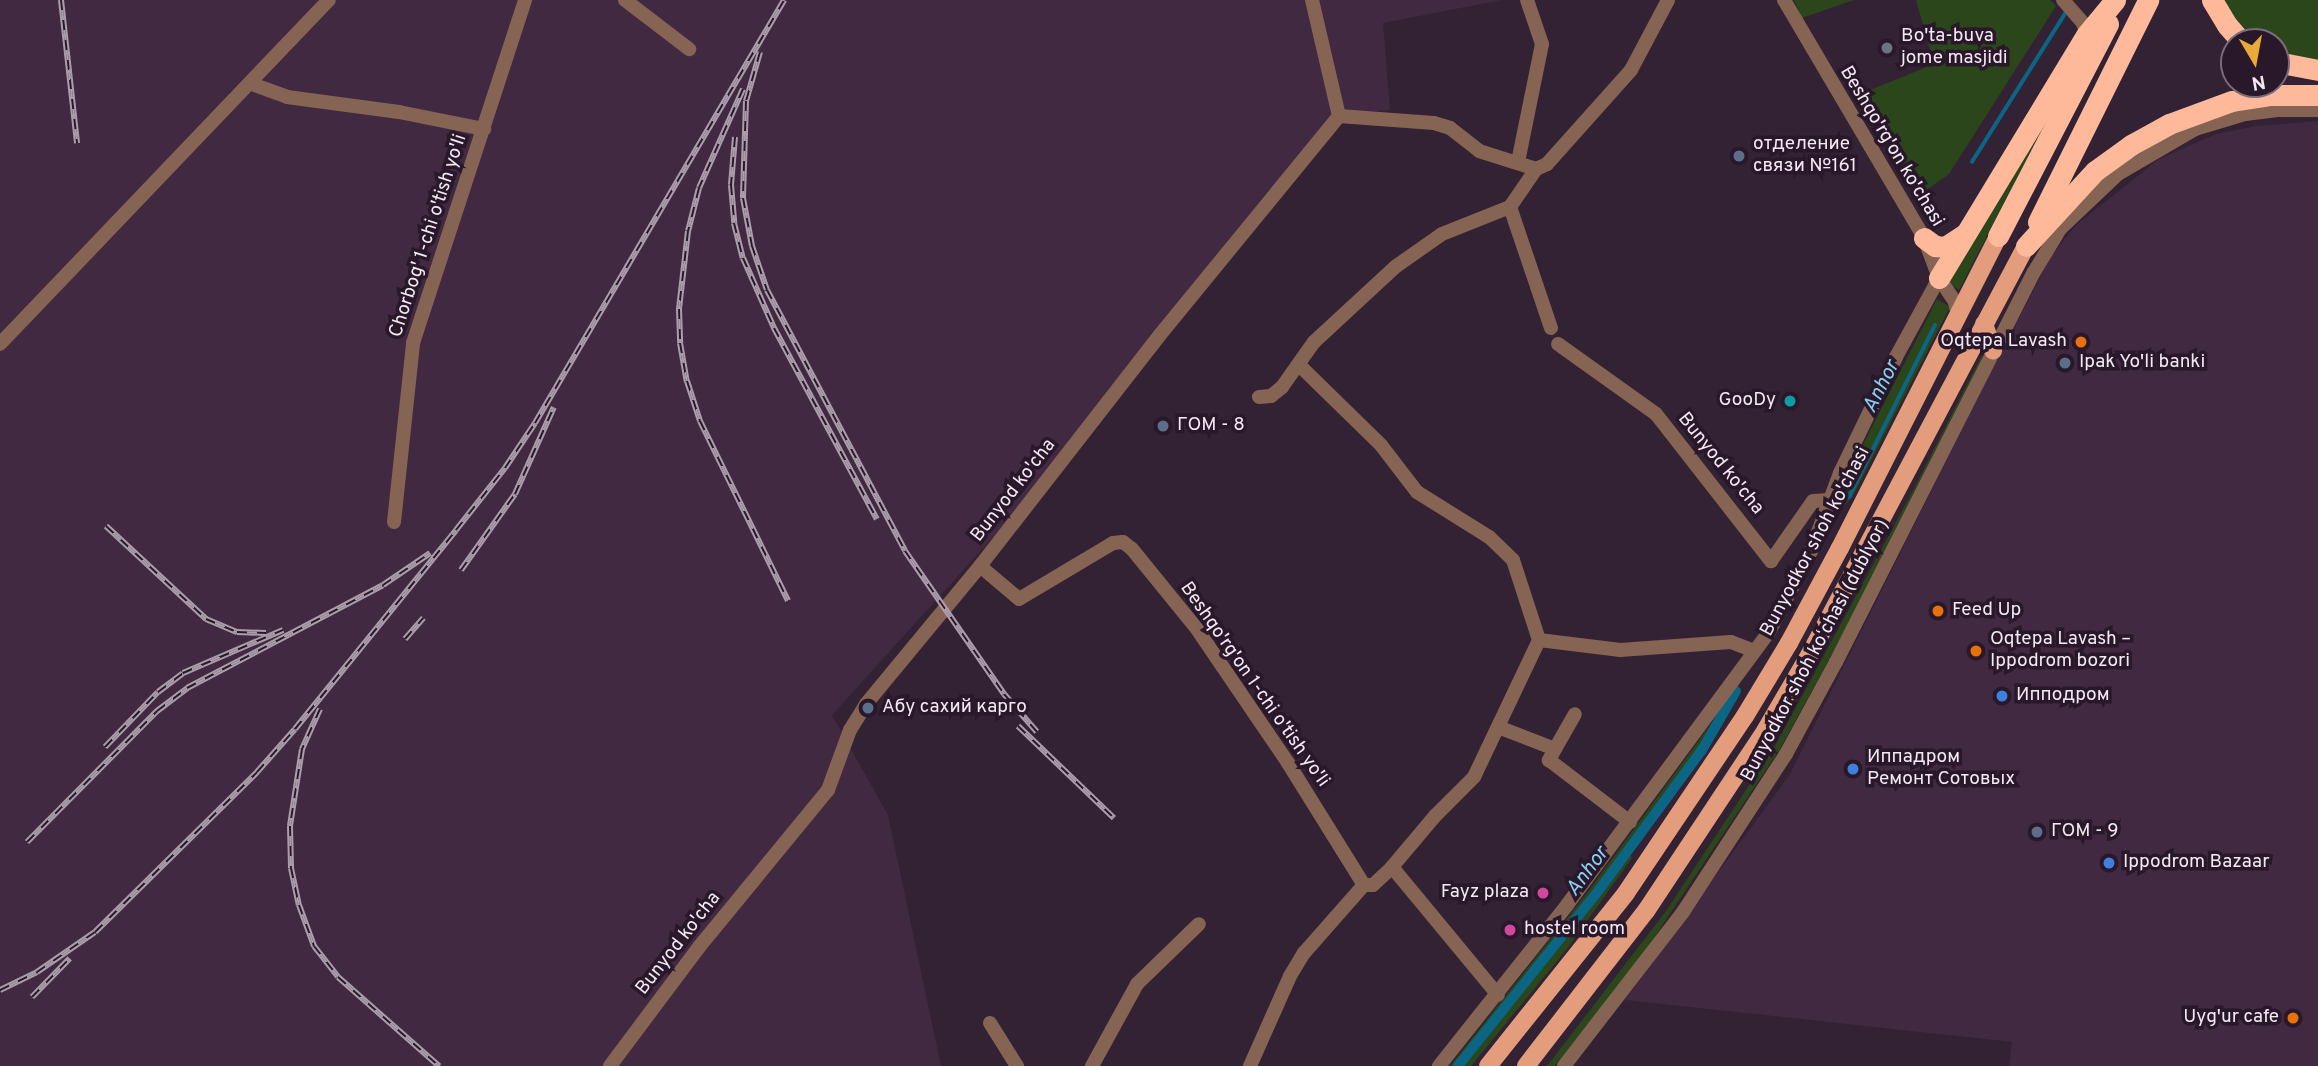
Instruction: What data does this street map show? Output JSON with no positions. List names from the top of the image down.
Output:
{
  "streets": {
    "highway": ["Bunyodkor shoh ko'chasi"],
    "street": [
      "Beshqo'rg'on ko'chasi",
      "Chorbog' 1-chi o'tish yo'li",
      "Bunyod ko'cha",
      "Bunyodkor shoh koʻchasi (dublyor)",
      "Beshqo'rg'on 1-chi o'tish yo'li"
    ]
  },
  "crossings": [
    ["Beshqo'rg'on ko'chasi", "Bunyodkor shoh ko'chasi"],
    ["Bunyod ko'cha", "Beshqo'rg'on 1-chi o'tish yo'li"]
  ],
  "water": ["Anhor"],
  "places": [
    "Bo'ta-buva jome masjidi",
    "отделение связи №161",
    "Oqtepa Lavash",
    "Ipak Yo'li banki",
    "GooDy",
    "ГОМ - 8",
    "Feed Up",
    "Oqtepa Lavash – Ippodrom bozori",
    "Ипподром",
    "Абу сахий карго",
    "Иппадром Ремонт Сотовых",
    "ГОМ - 9",
    "Ippodrom Bazaar",
    "Fayz plaza",
    "hostel room",
    "Uyg'ur cafe"
  ],
  "north": "bottom"
}
